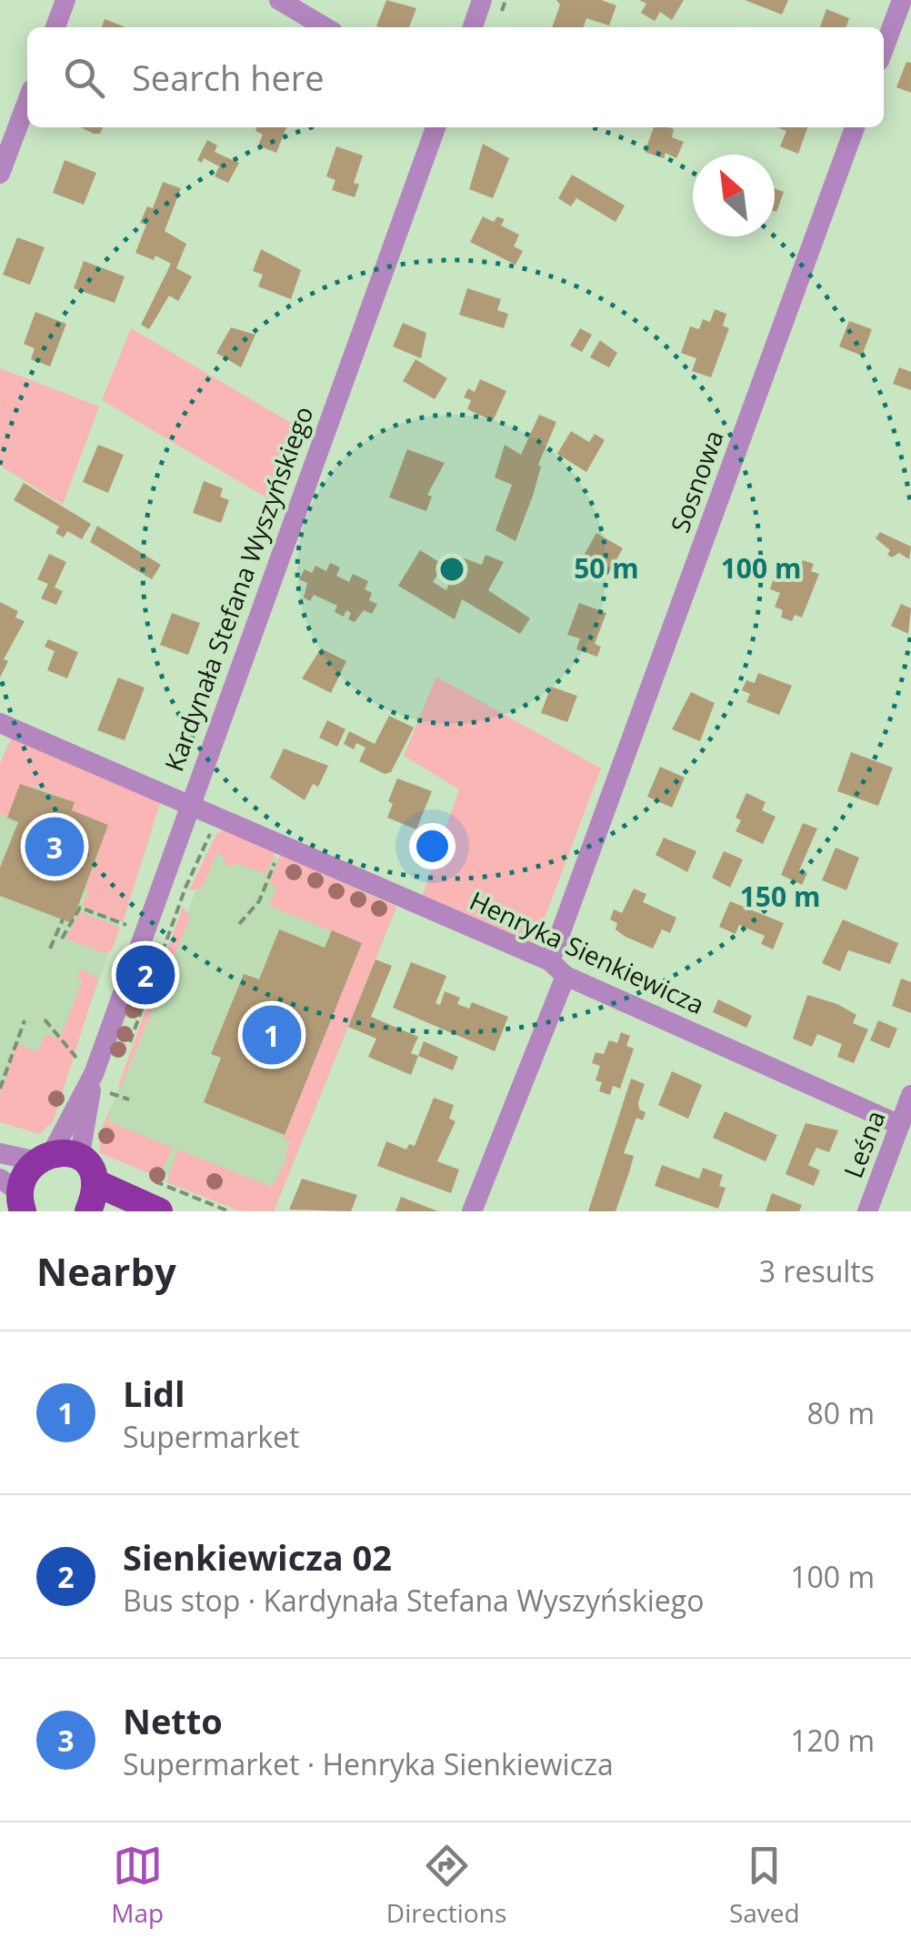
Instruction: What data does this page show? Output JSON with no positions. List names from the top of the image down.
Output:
{
  "streets": {
    "street": [
      "Sosnowa",
      "Kardynała Stefana Wyszyńskiego",
      "Henryka Sienkiewicza",
      "Leśna"
    ]
  },
  "crossings": [
    ["Sosnowa", "Henryka Sienkiewicza"],
    ["Kardynała Stefana Wyszyńskiego", "Henryka Sienkiewicza"],
    ["Henryka Sienkiewicza", "Leśna"]
  ],
  "north": "top left",
  "page": {
    "search": "Search here",
    "pins": ["3", "2", "1"],
    "heading": ["Nearby", "3 results"],
    "list": [
      {
        "mark": "1",
        "name": "Lidl",
        "note": "Supermarket",
        "value": "80 m"
      },
      {
        "mark": "2",
        "name": "Sienkiewicza 02",
        "note": "Bus stop · Kardynała Stefana Wyszyńskiego",
        "value": "100 m"
      },
      {
        "mark": "3",
        "name": "Netto",
        "note": "Supermarket · Henryka Sienkiewicza",
        "value": "120 m"
      }
    ],
    "nav": ["Map", "Directions", "Saved"]
  },
  "rings": ["50 m", "100 m", "150 m"]
}
